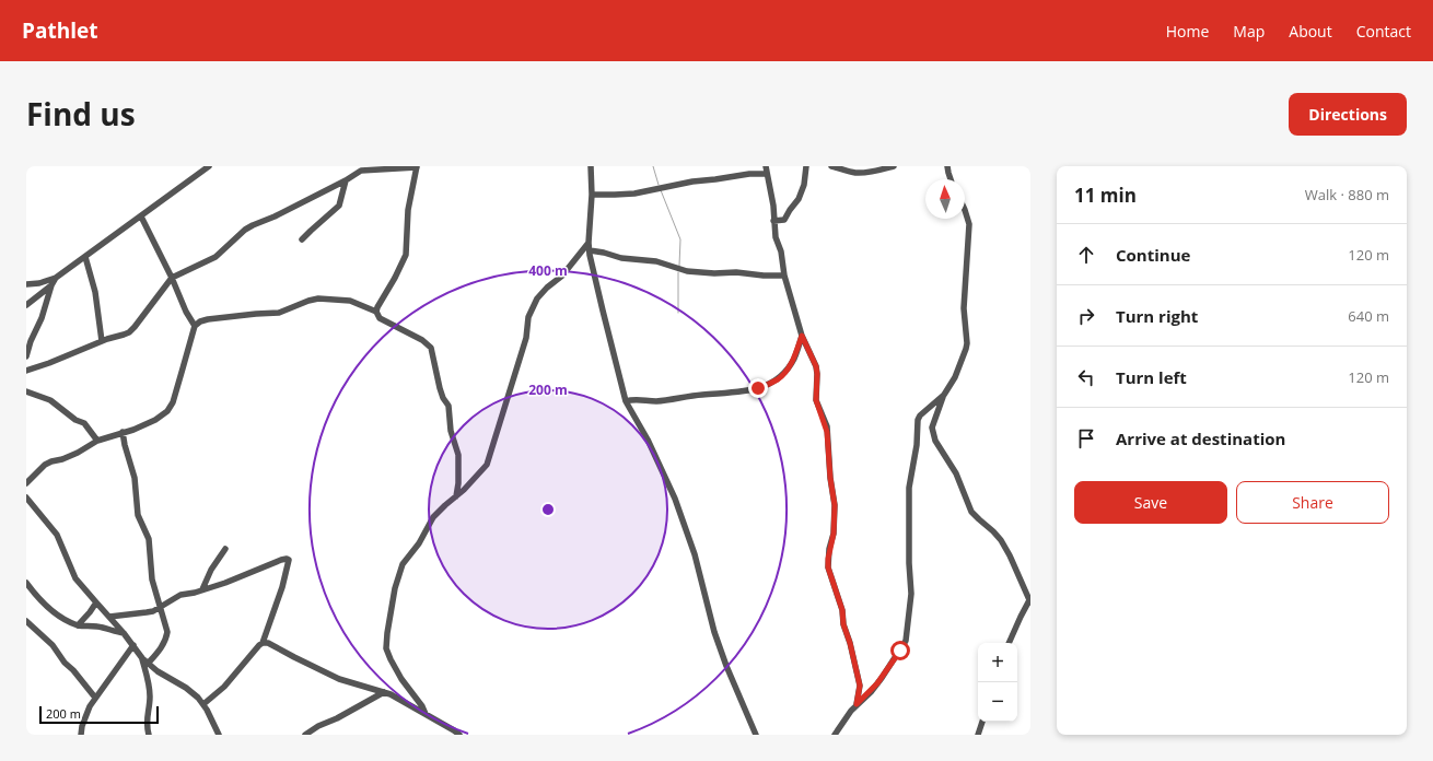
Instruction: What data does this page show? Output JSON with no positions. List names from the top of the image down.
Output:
{
  "scale_bar": "200 m",
  "north": "top",
  "page": {
    "header": "Pathlet",
    "nav": [
      "Home",
      "Map",
      "About",
      "Contact"
    ],
    "title": "Find us",
    "buttons": [
      "Directions",
      ["Save", "Share"]
    ],
    "heading": ["11 min", "Walk · 880 m"],
    "list": [
      ["Continue", "120 m"],
      ["Turn right", "640 m"],
      ["Turn left", "120 m"],
      "Arrive at destination"
    ],
    "map_buttons": ["+", "−"],
    "scale": "200 m"
  },
  "rings": ["400 m", "200 m"]
}
